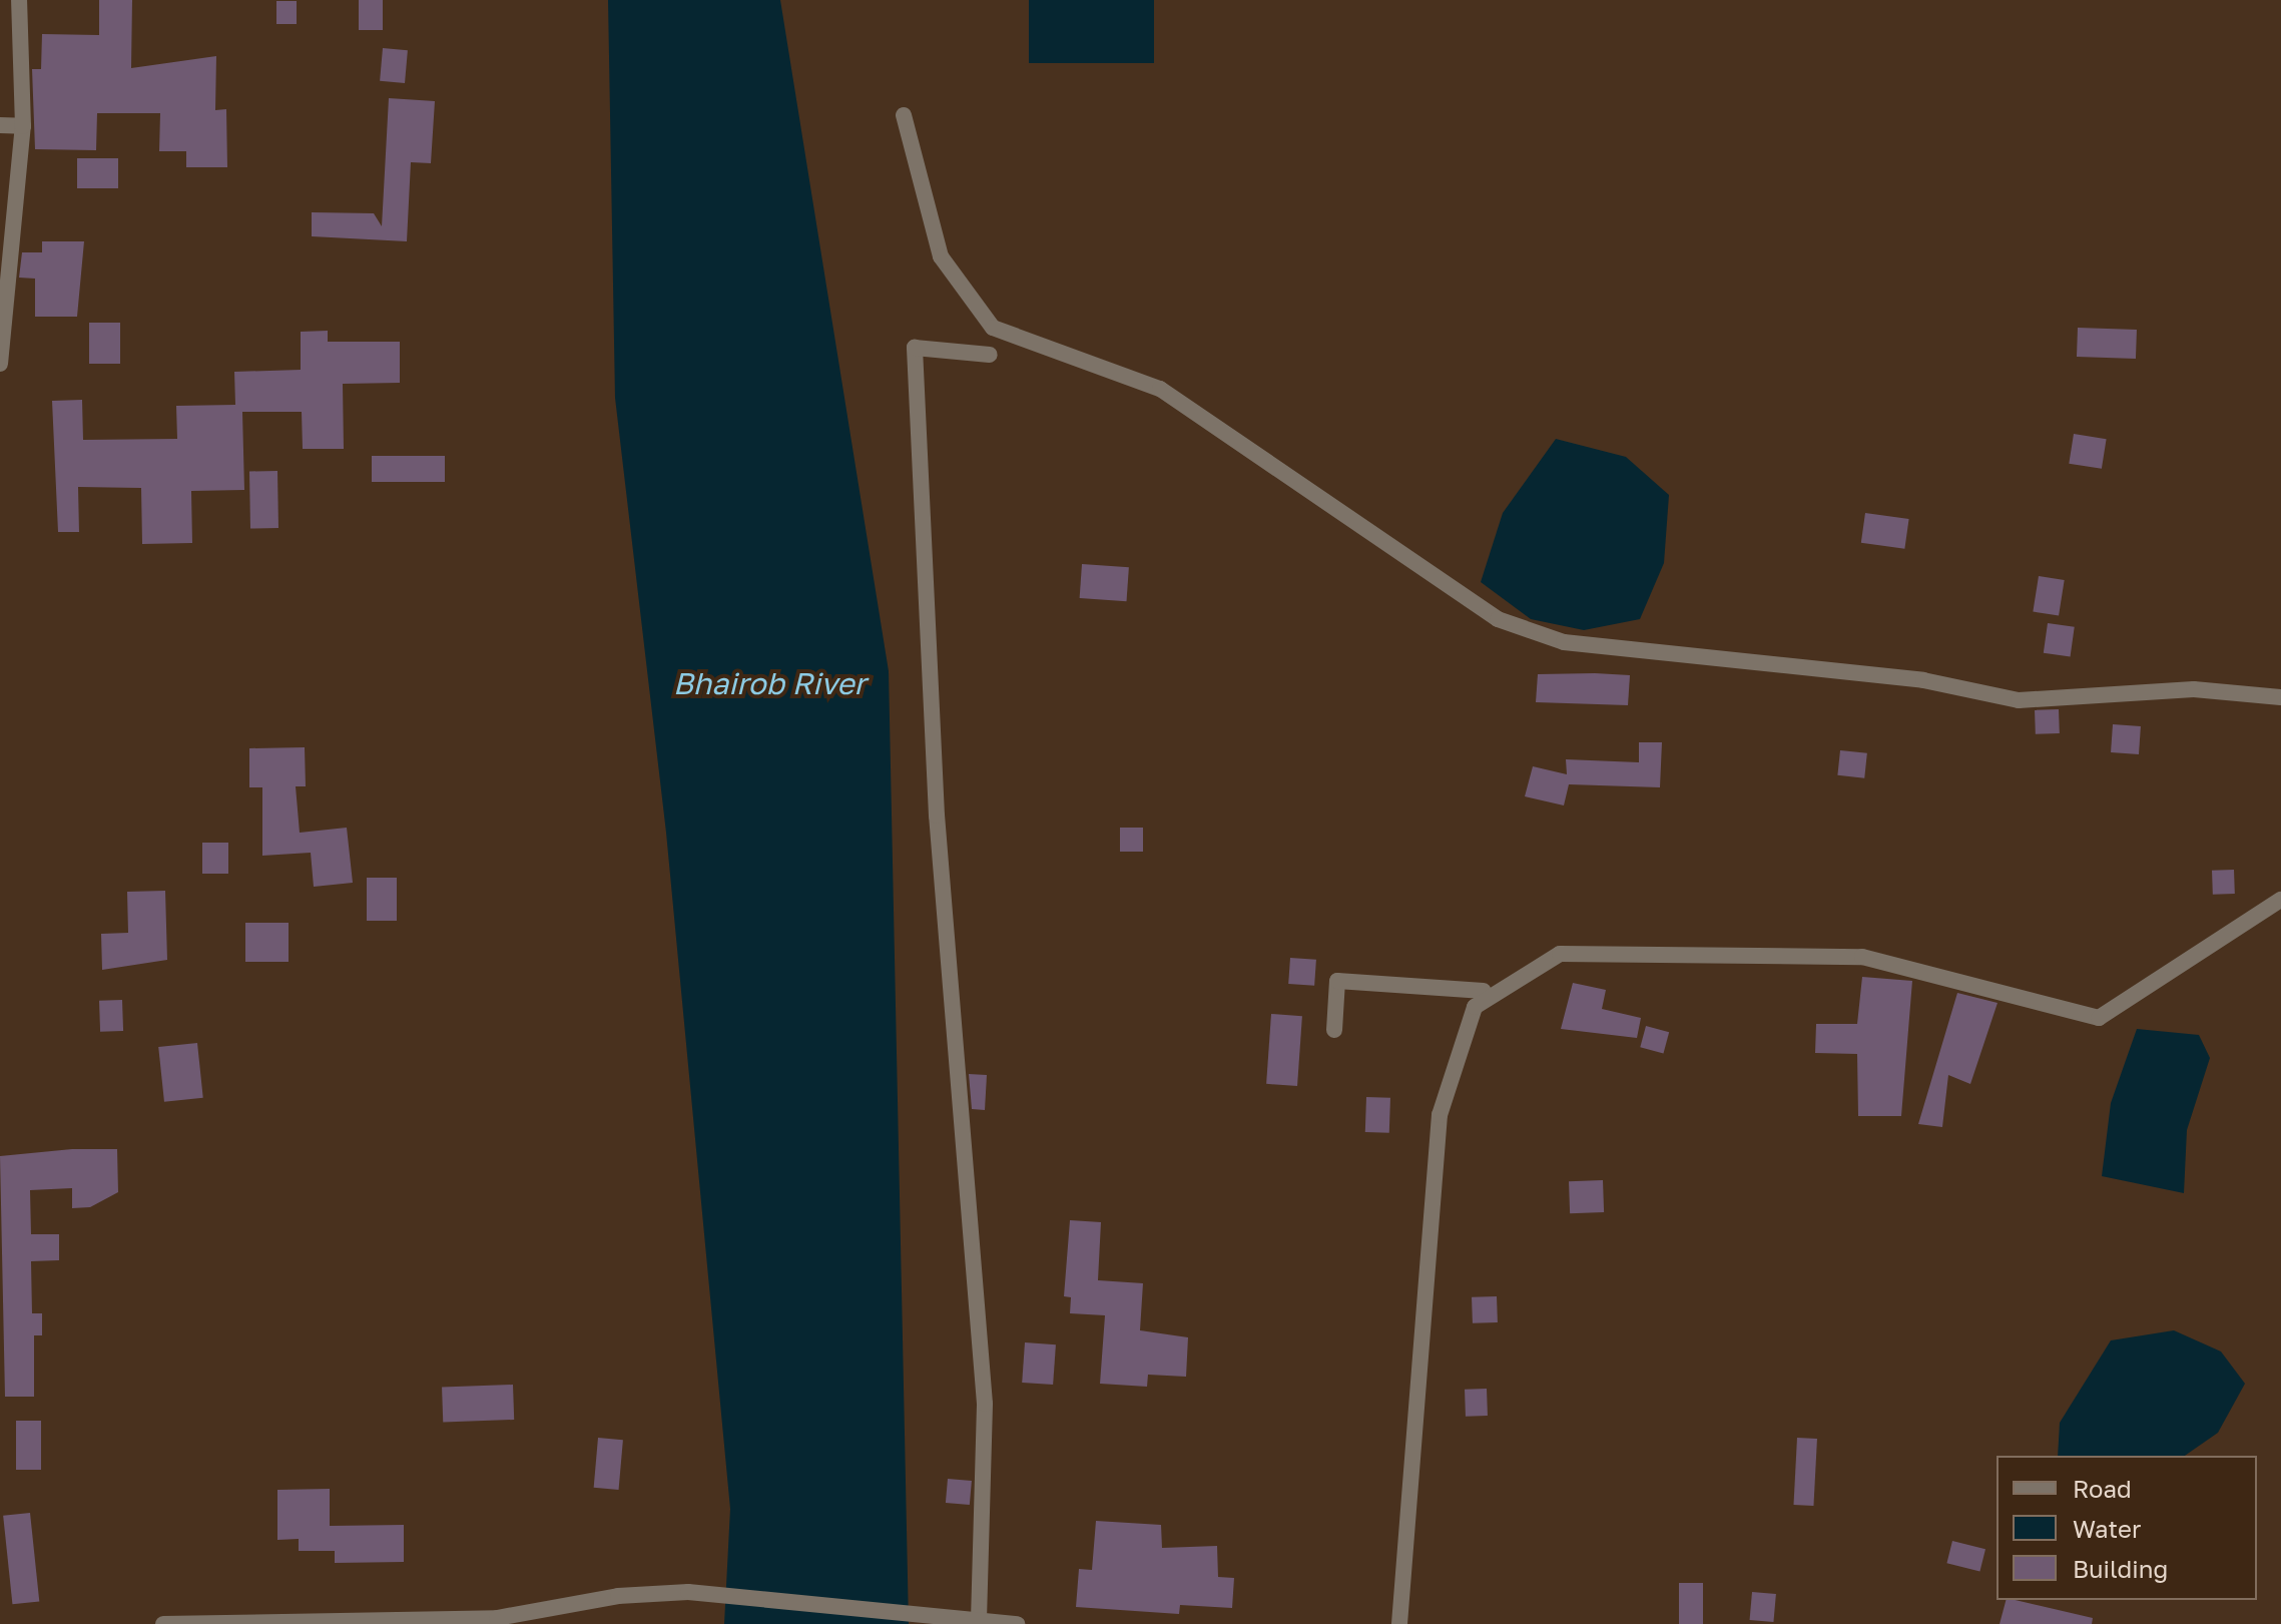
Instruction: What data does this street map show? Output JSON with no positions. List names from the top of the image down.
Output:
{
  "water": ["Bhairob River"],
  "legend": ["Road", "Water", "Building"]
}
